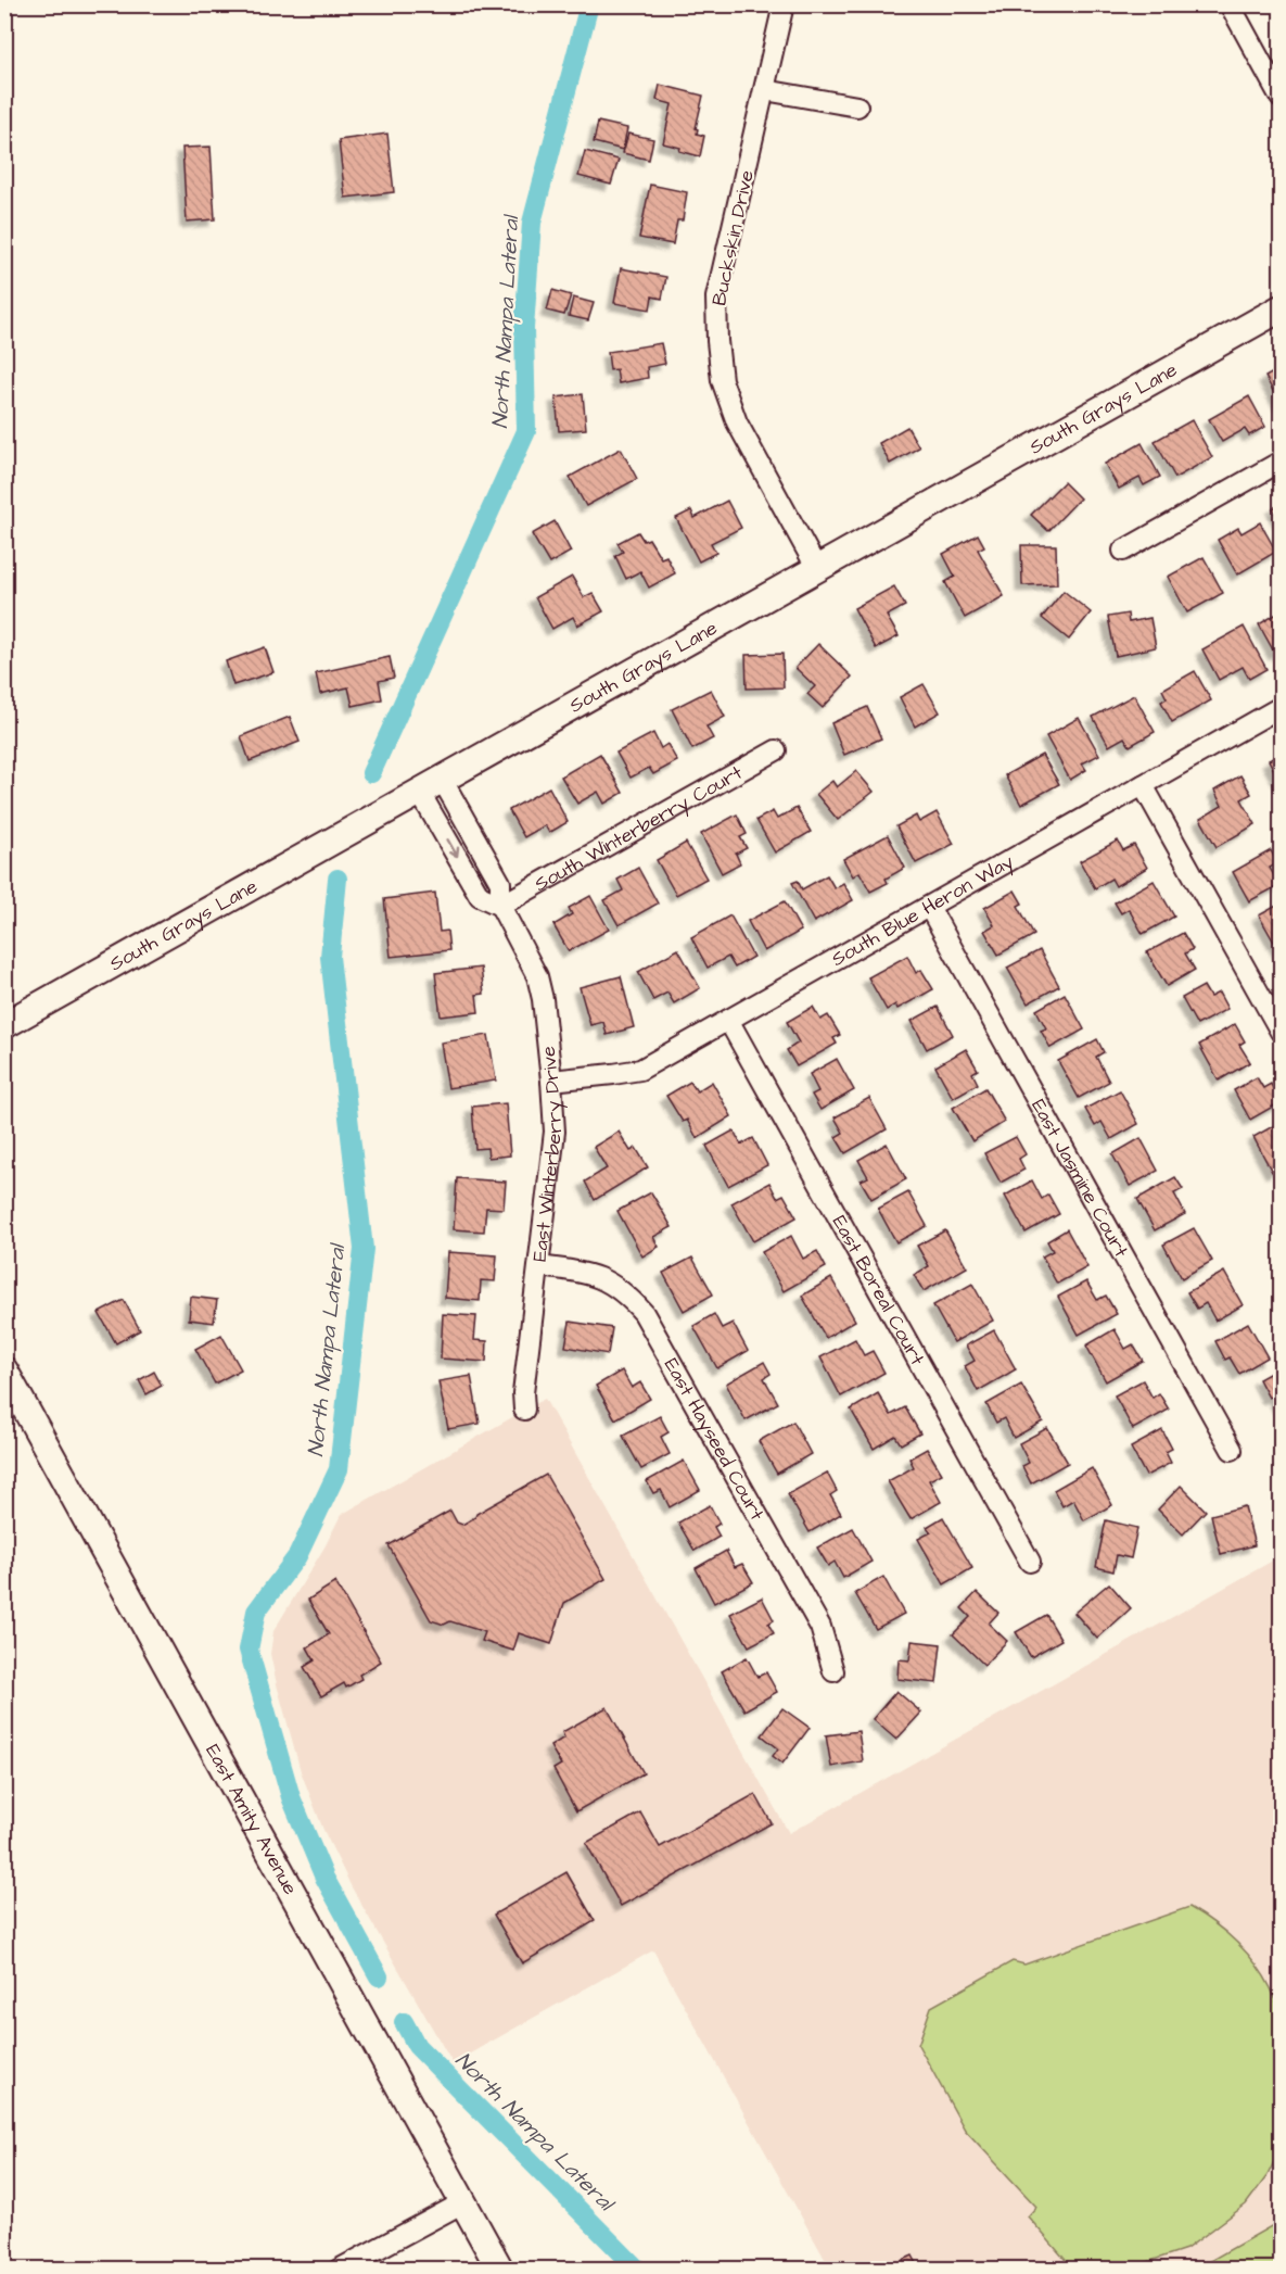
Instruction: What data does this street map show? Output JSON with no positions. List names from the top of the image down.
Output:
{
  "streets": {
    "street": [
      "Buckskin Drive",
      "South Grays Lane",
      "South Winterberry Court",
      "South Blue Heron Way",
      "East Winterberry Drive",
      "East Jasmine Court",
      "East Boreal Court",
      "East Hayseed Court",
      "East Amity Avenue"
    ]
  },
  "crossings": [
    ["Buckskin Drive", "South Grays Lane"],
    ["South Grays Lane", "East Winterberry Drive"],
    ["South Winterberry Court", "East Winterberry Drive"],
    ["South Blue Heron Way", "East Winterberry Drive"],
    ["South Blue Heron Way", "East Jasmine Court"],
    ["South Blue Heron Way", "East Boreal Court"],
    ["East Winterberry Drive", "East Hayseed Court"]
  ],
  "water": ["North Nampa Lateral"]
}
